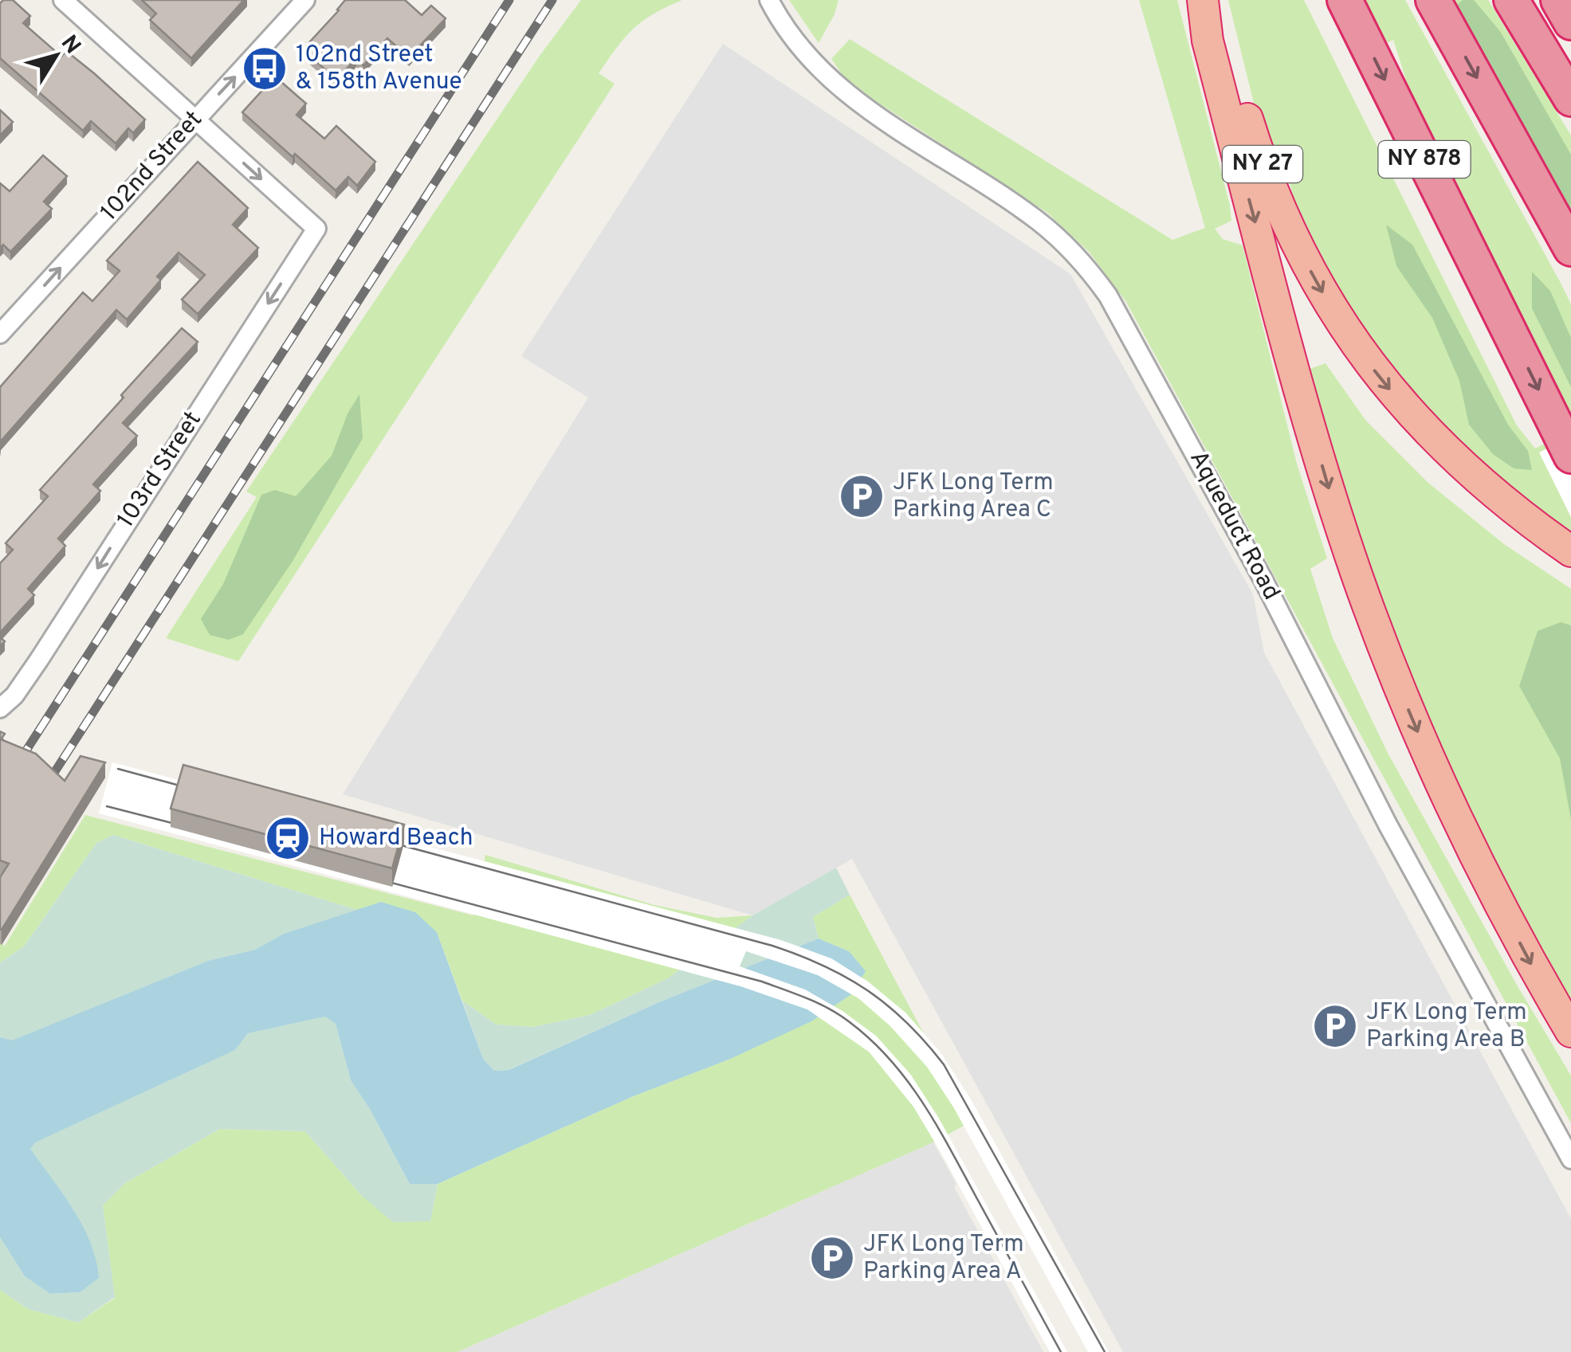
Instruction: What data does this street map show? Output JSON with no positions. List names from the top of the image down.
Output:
{
  "streets": {
    "highway": ["NY 878", "NY 27"],
    "street": ["102nd Street", "103rd Street", "Aqueduct Road"]
  },
  "crossings": [
    ["102nd Street", "103rd Street"]
  ],
  "one_way": ["102nd Street", "103rd Street"],
  "places": {
    "bus stop": ["102nd Street & 158th Avenue"],
    "parking": ["JFK Long Term Parking Area C", "JFK Long Term Parking Area B", "JFK Long Term Parking Area A"],
    "station": ["Howard Beach"]
  },
  "north": "top right"
}
